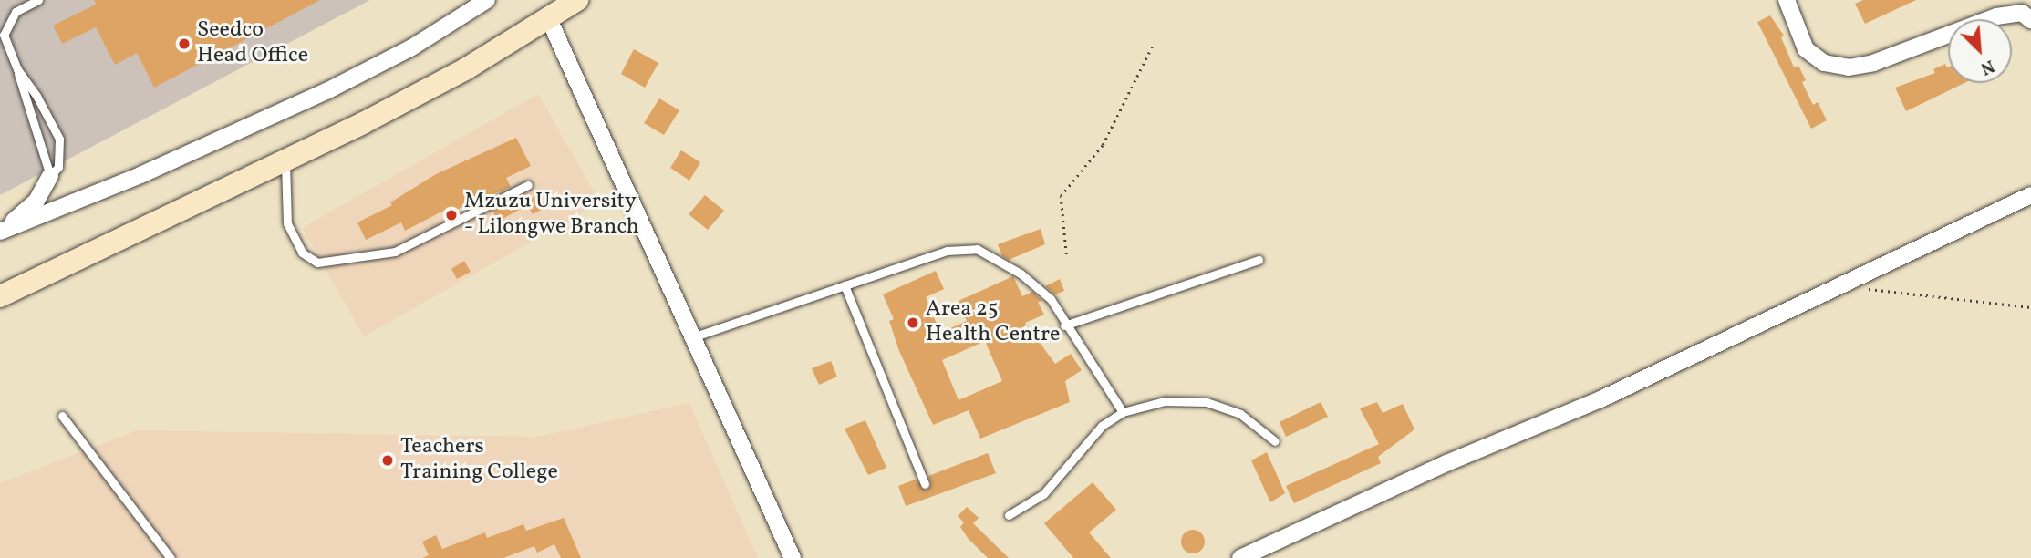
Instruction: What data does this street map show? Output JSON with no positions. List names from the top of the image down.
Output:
{
  "places": [
    "Seedco Head Office",
    "Mzuzu University - Lilongwe Branch",
    "Area 25 Health Centre",
    "Teachers Training College"
  ],
  "north": "bottom right"
}
